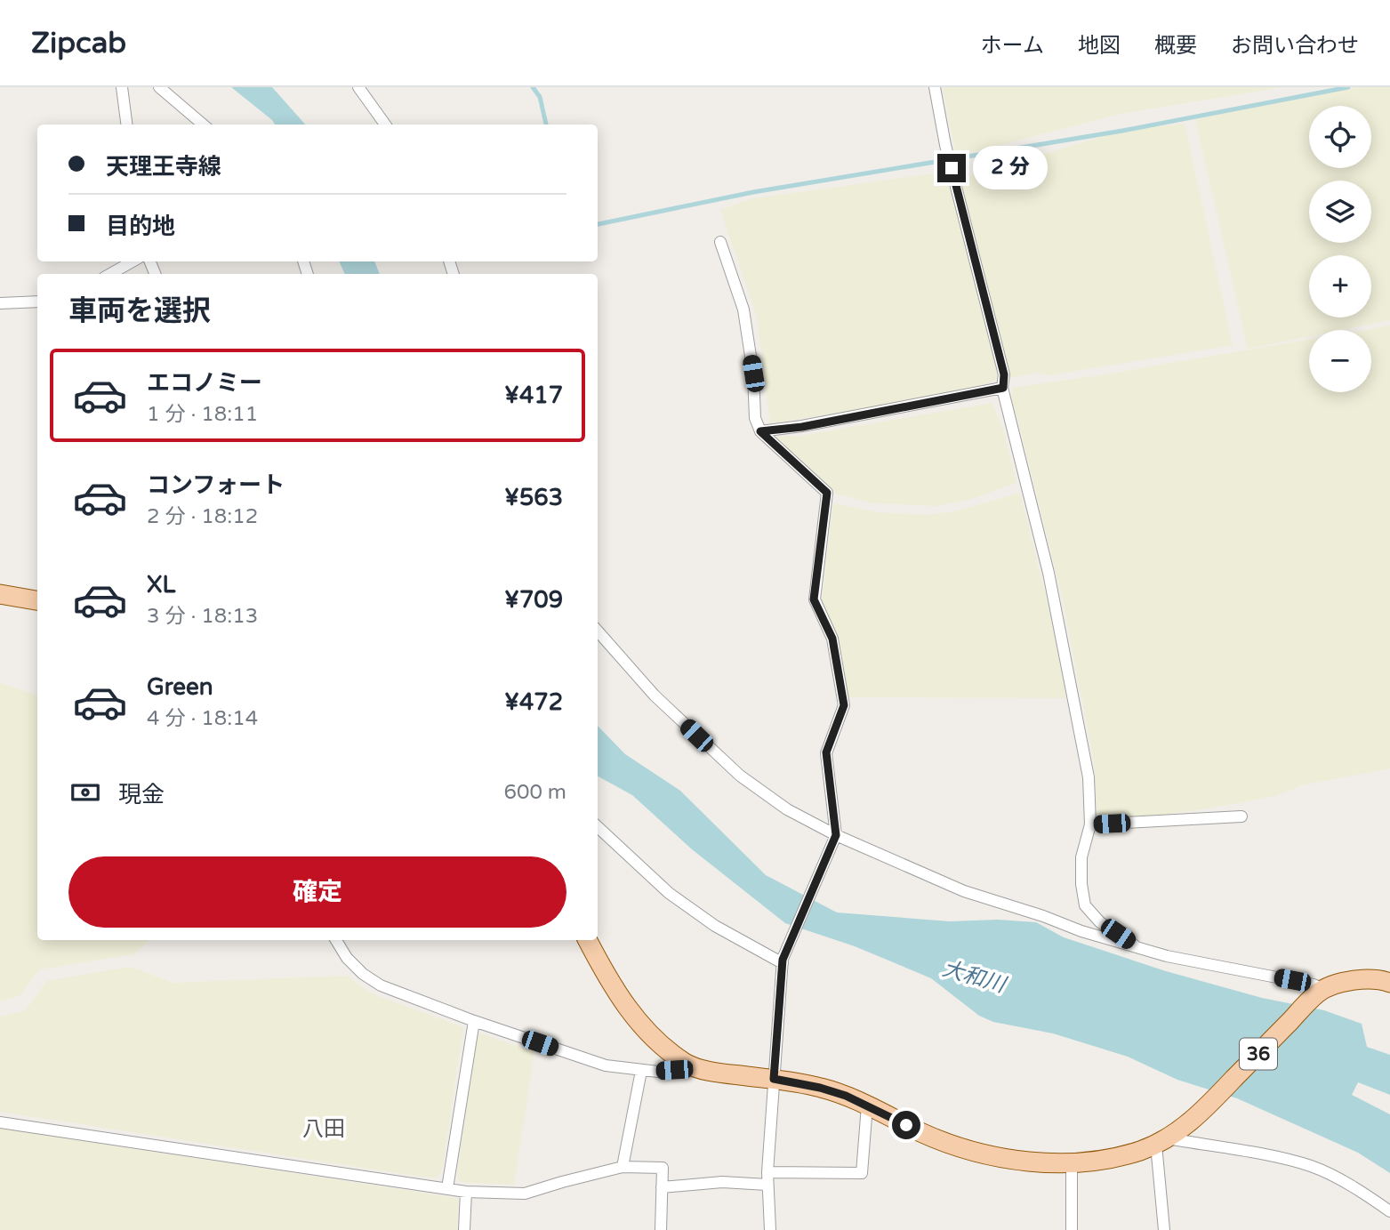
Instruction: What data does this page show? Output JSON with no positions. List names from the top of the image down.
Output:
{
  "streets": {
    "main road": ["36"]
  },
  "districts": ["八田"],
  "water": ["大和川"],
  "page": {
    "header": "Zipcab",
    "nav": [
      "ホーム",
      "地図",
      "概要",
      "お問い合わせ"
    ],
    "map_buttons": ["+", "−"],
    "banner": ["天理王寺線", "目的地"],
    "bubble": "2 分",
    "heading": "車両を選択",
    "list": [
      {
        "name": "エコノミー",
        "note": "1 分 · 18:11",
        "value": "¥417"
      },
      {
        "name": "コンフォート",
        "note": "2 分 · 18:12",
        "value": "¥563"
      },
      {
        "name": "XL",
        "note": "3 分 · 18:13",
        "value": "¥709"
      },
      {
        "name": "Green",
        "note": "4 分 · 18:14",
        "value": "¥472"
      }
    ],
    "pay": ["現金", "600 m"],
    "buttons": "確定"
  }
}
